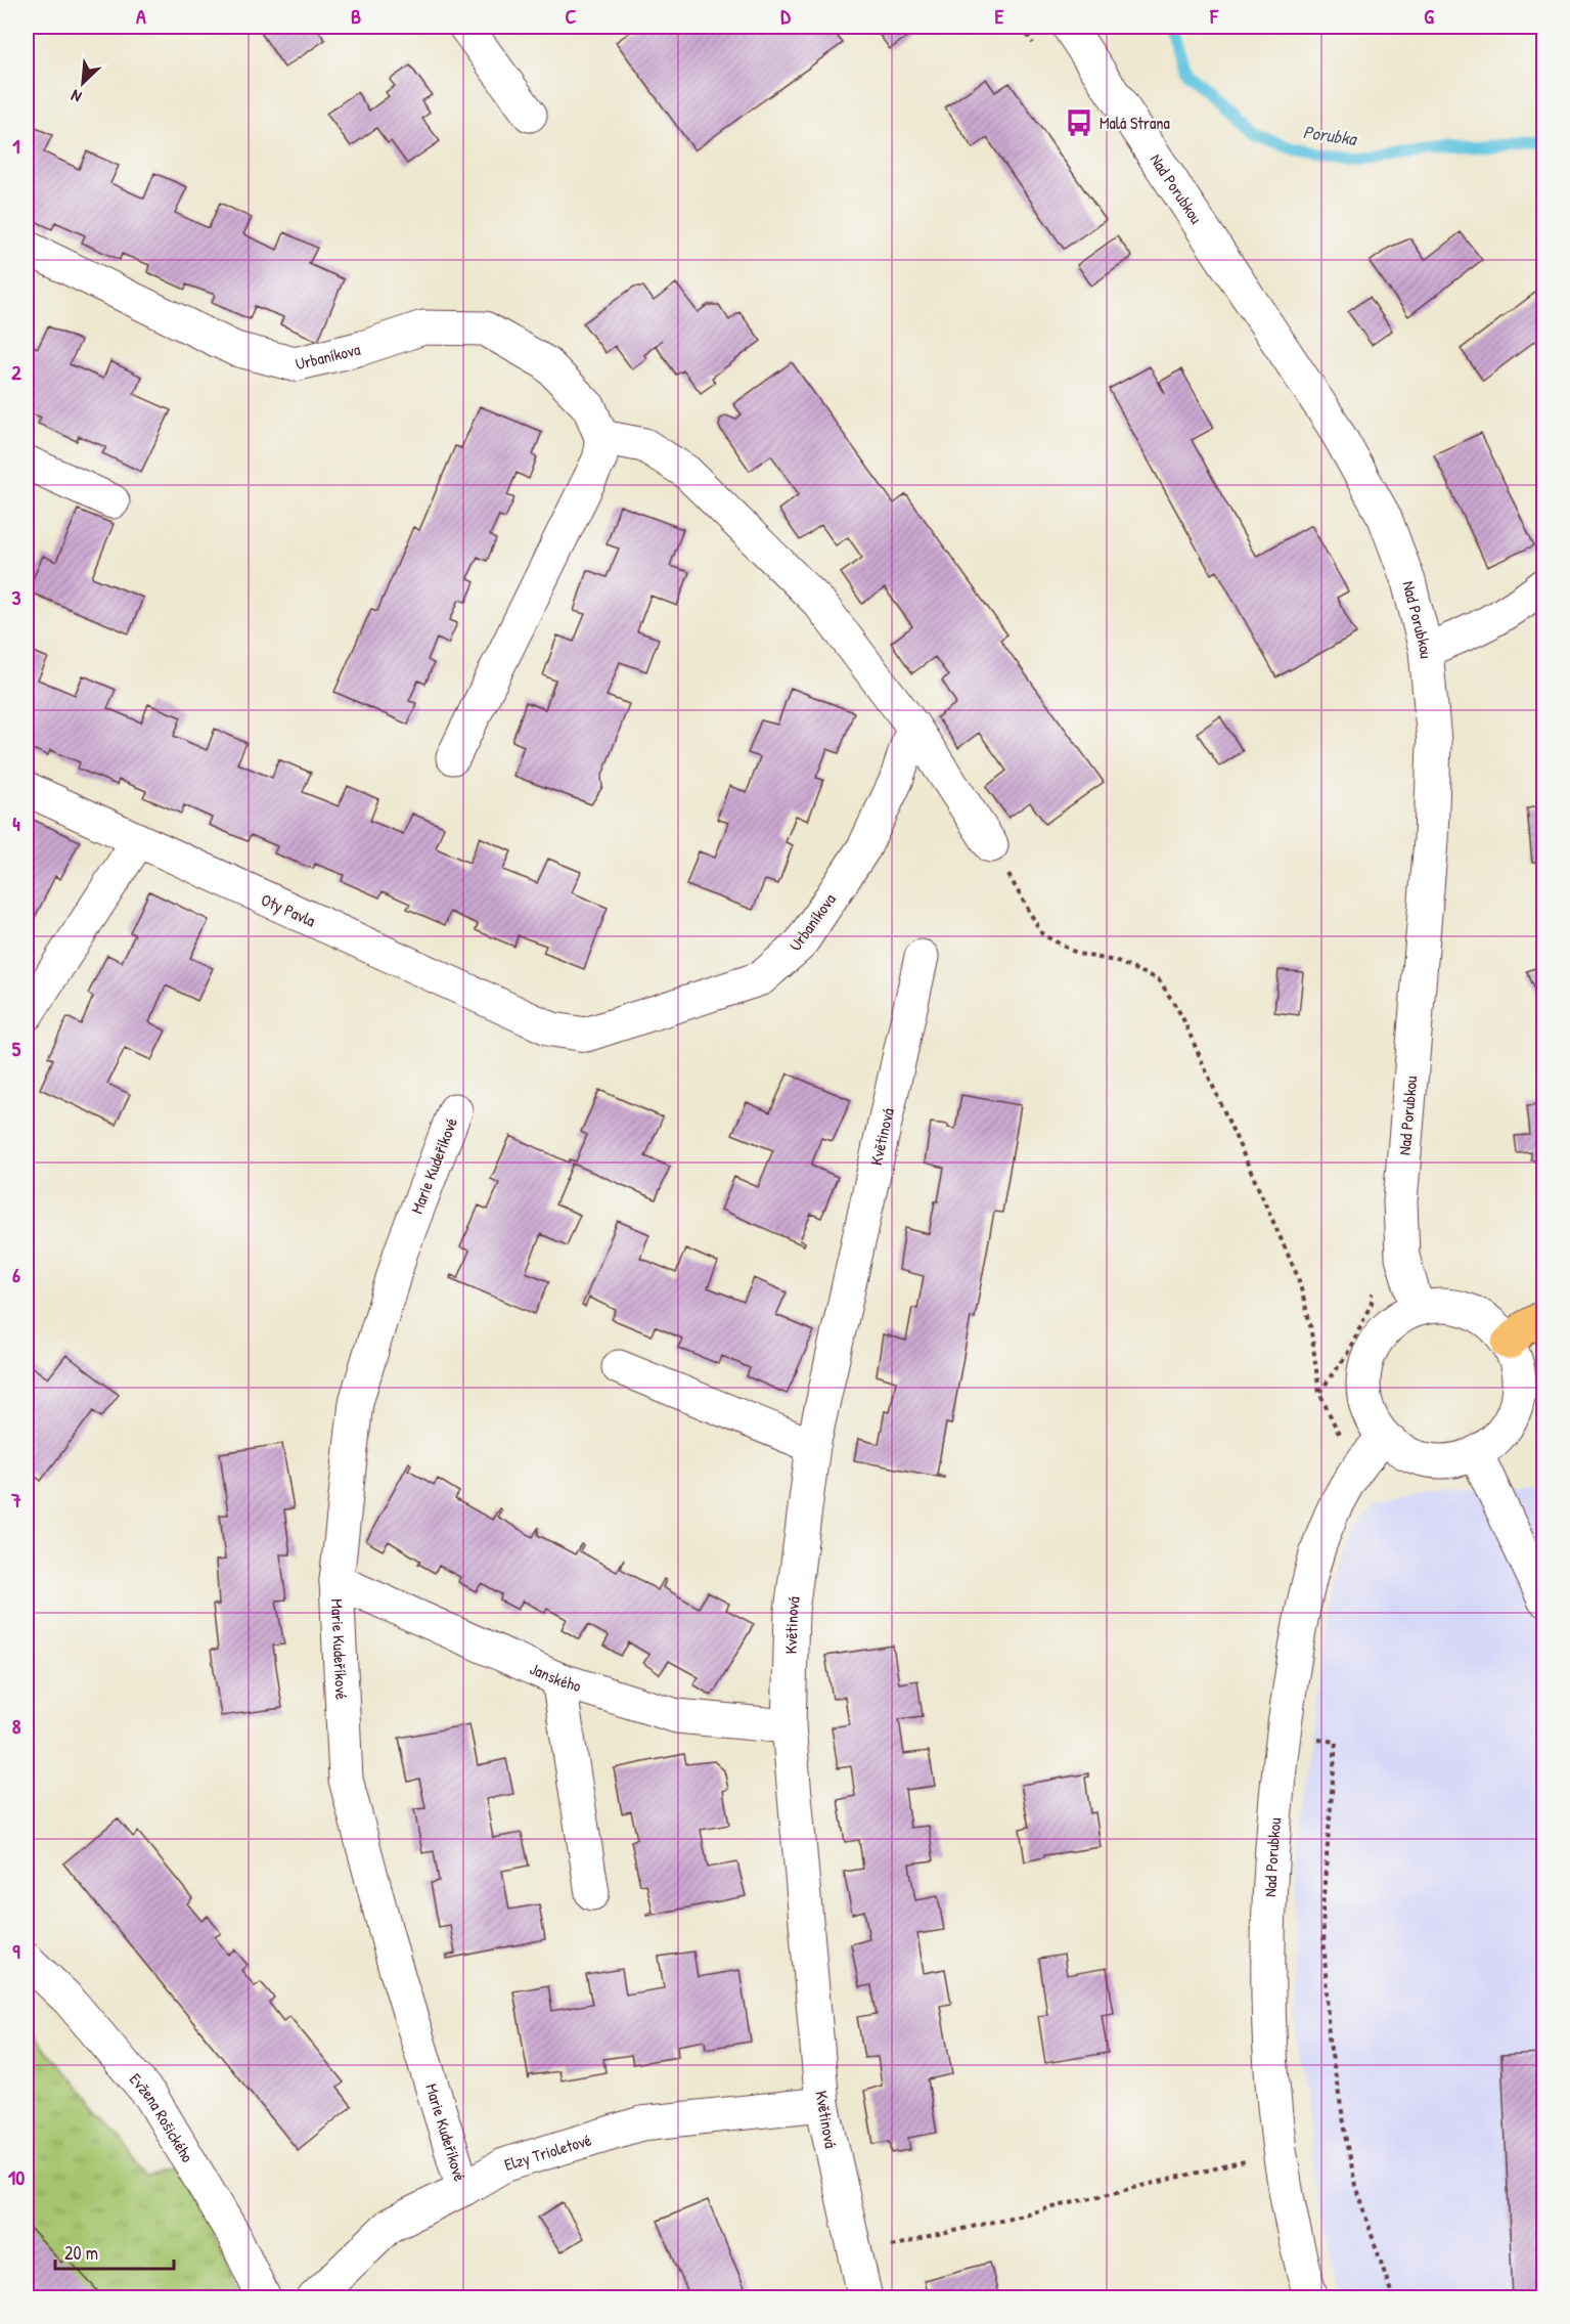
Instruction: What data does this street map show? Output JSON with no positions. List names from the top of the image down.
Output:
{
  "streets": {
    "street": [
      "Nad Porubkou",
      "Urbaníkova",
      "Oty Pavla",
      "Květinová",
      "Marie Kudeříkové",
      "Janského",
      "Evžena Rošického",
      "Elzy Trioletové"
    ]
  },
  "crossings": [
    ["Urbaníkova", "Oty Pavla"],
    ["Květinová", "Janského"],
    ["Květinová", "Elzy Trioletové"],
    ["Marie Kudeříkové", "Janského"],
    ["Marie Kudeříkové", "Elzy Trioletové"]
  ],
  "water": ["Porubka"],
  "places": {
    "bus stop": ["Malá Strana"]
  },
  "scale_bar": "20 m",
  "north": "bottom left",
  "grid": {
    "columns": [
      "A",
      "B",
      "C",
      "D",
      "E",
      "F",
      "G"
    ],
    "rows": [
      "1",
      "2",
      "3",
      "4",
      "5",
      "6",
      "7",
      "8",
      "9",
      "10"
    ]
  }
}
